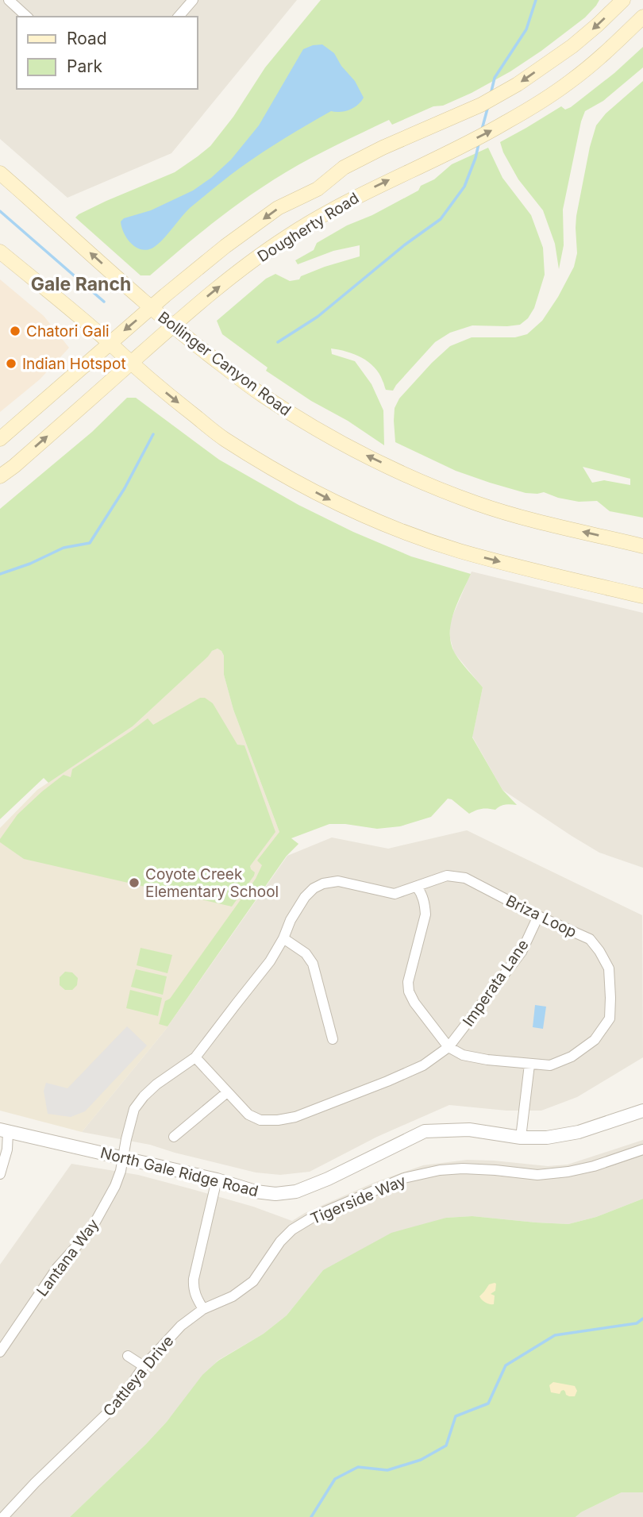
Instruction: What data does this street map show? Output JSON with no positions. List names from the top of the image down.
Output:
{
  "streets": {
    "main road": ["Dougherty Road", "Bollinger Canyon Road"],
    "street": [
      "Briza Loop",
      "Imperata Lane",
      "North Gale Ridge Road",
      "Tigerside Way",
      "Lantana Way",
      "Cattleya Drive"
    ]
  },
  "crossings": [
    ["Dougherty Road", "Bollinger Canyon Road"],
    ["Briza Loop", "Imperata Lane"],
    ["Briza Loop", "North Gale Ridge Road"],
    ["Briza Loop", "Lantana Way"],
    ["North Gale Ridge Road", "Lantana Way"],
    ["Tigerside Way", "Cattleya Drive"]
  ],
  "districts": ["Gale Ranch"],
  "places": ["Chatori Gali", "Indian Hotspot", "Coyote Creek Elementary School"],
  "legend": ["Road", "Park"]
}
